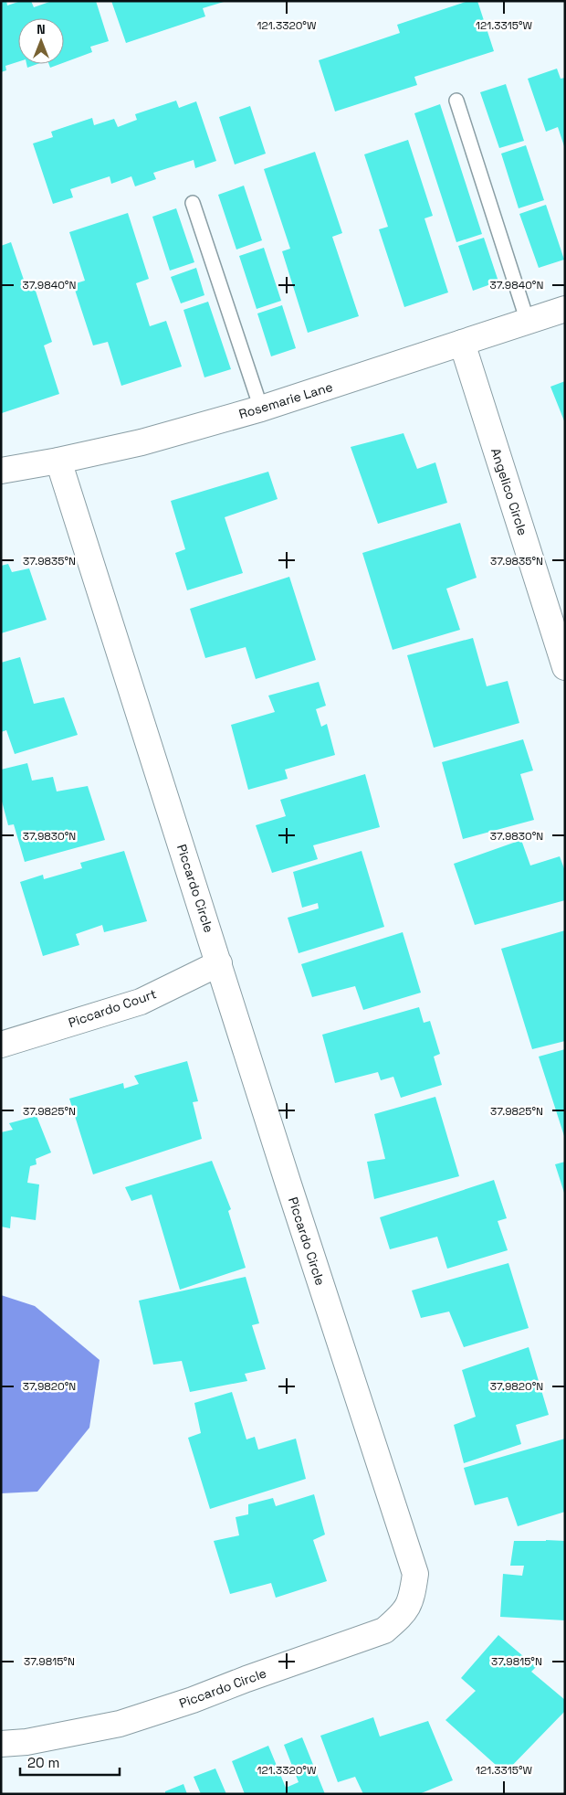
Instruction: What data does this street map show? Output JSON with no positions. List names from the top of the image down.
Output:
{
  "streets": {
    "street": [
      "Rosemarie Lane",
      "Angelico Circle",
      "Piccardo Circle",
      "Piccardo Court"
    ]
  },
  "crossings": [
    ["Rosemarie Lane", "Angelico Circle"],
    ["Rosemarie Lane", "Piccardo Circle"],
    ["Piccardo Circle", "Piccardo Court"]
  ],
  "scale_bar": "20 m",
  "north": "top",
  "coordinates": [
    "121.3320°W",
    "121.3315°W",
    "37.9840°N",
    "37.9835°N",
    "37.9830°N",
    "37.9825°N",
    "37.9820°N",
    "37.9815°N"
  ]
}
